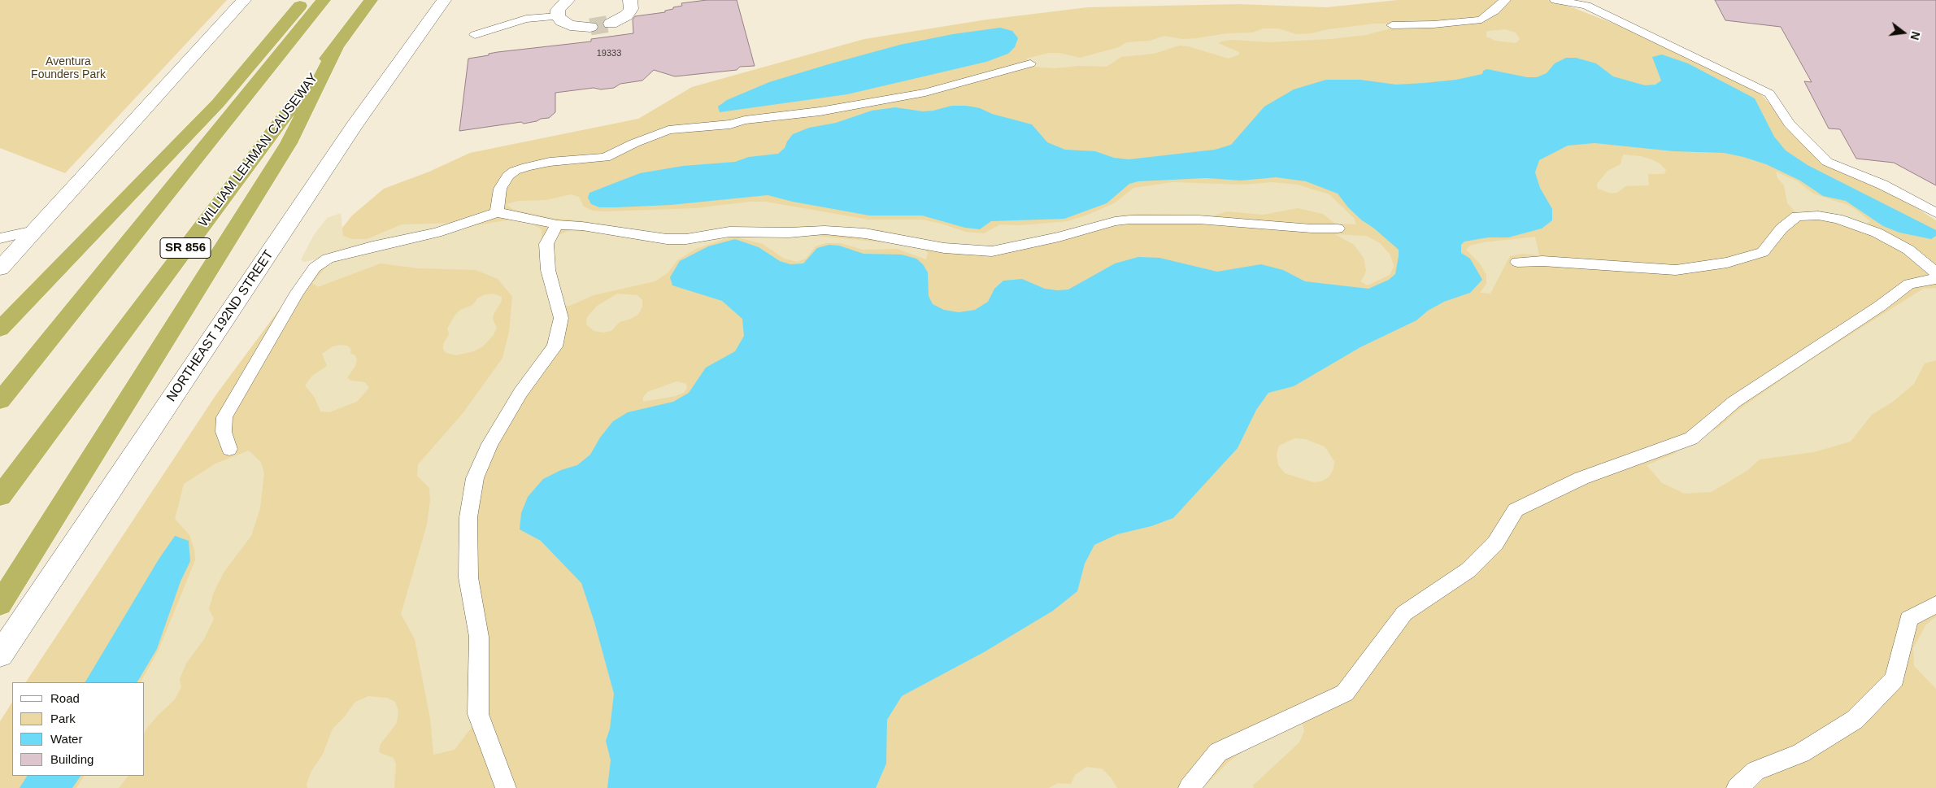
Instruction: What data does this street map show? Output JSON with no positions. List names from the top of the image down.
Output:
{
  "streets": {
    "highway": ["WILLIAM LEHMAN CAUSEWAY", "SR 856"],
    "street": ["NORTHEAST 192ND STREET"]
  },
  "parks": ["Aventura Founders Park"],
  "house_numbers": ["19333"],
  "legend": [
    "Road",
    "Park",
    "Water",
    "Building"
  ],
  "north": "right"
}
